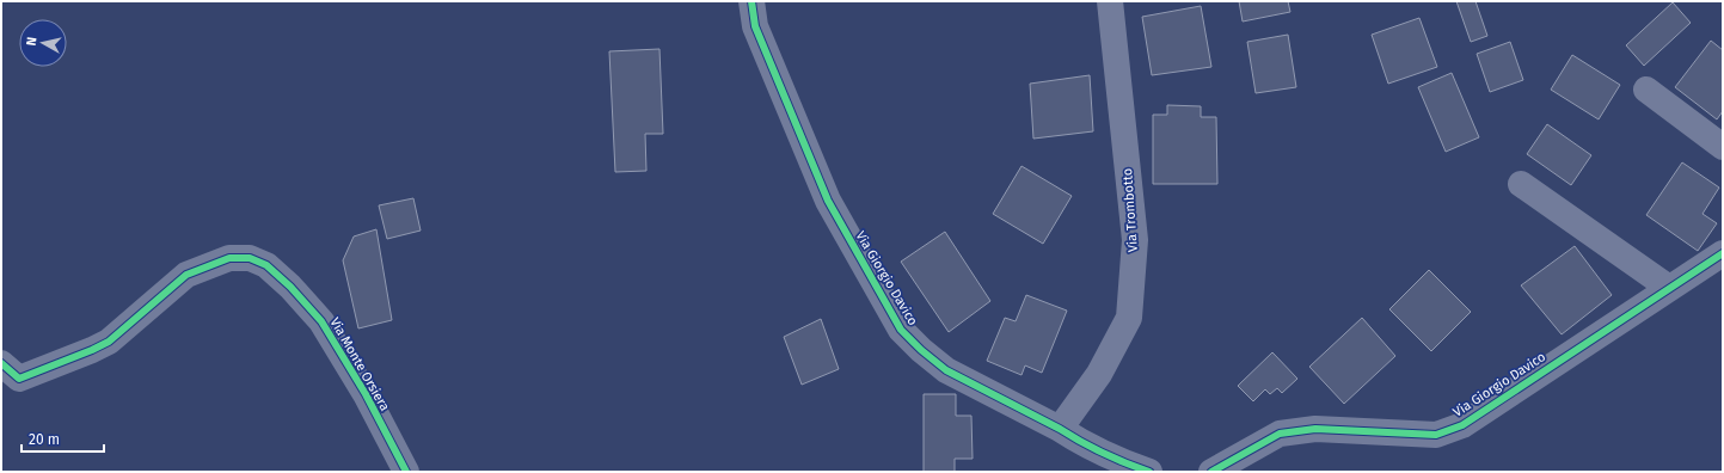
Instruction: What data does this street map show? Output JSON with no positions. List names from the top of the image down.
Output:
{
  "streets": {
    "street": ["Via Trombotto", "Via Giorgio Davico", "Via Monte Orsiera"]
  },
  "crossings": [
    ["Via Trombotto", "Via Giorgio Davico"]
  ],
  "scale_bar": "20 m",
  "north": "left"
}
